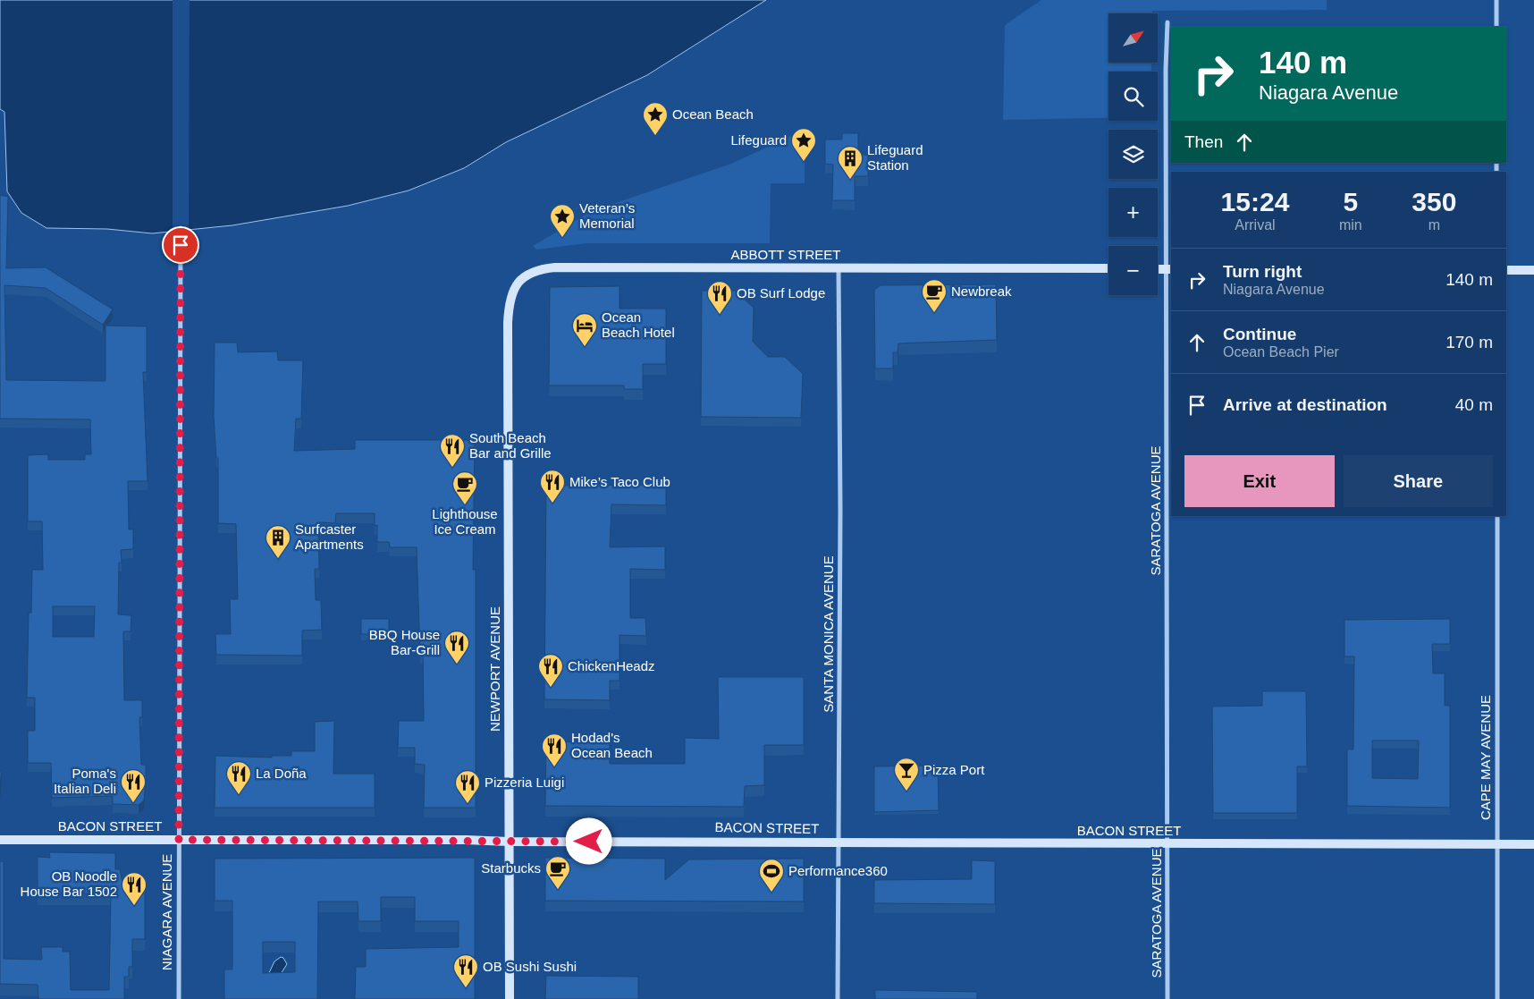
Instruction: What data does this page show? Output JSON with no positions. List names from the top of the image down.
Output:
{
  "streets": {
    "street": [
      "ABBOTT STREET",
      "SARATOGA AVENUE",
      "SANTA MONICA AVENUE",
      "NEWPORT AVENUE",
      "CAPE MAY AVENUE",
      "BACON STREET",
      "NIAGARA AVENUE"
    ]
  },
  "crossings": [
    ["ABBOTT STREET", "SANTA MONICA AVENUE"],
    ["ABBOTT STREET", "NEWPORT AVENUE"],
    ["SARATOGA AVENUE", "BACON STREET"],
    ["SANTA MONICA AVENUE", "BACON STREET"],
    ["NEWPORT AVENUE", "BACON STREET"],
    ["CAPE MAY AVENUE", "BACON STREET"],
    ["BACON STREET", "NIAGARA AVENUE"]
  ],
  "places": {
    "place": ["Ocean Beach", "Lifeguard", "Veteran’s Memorial"],
    "building": ["Lifeguard Station", "Surfcaster Apartments"],
    "cafe": ["Newbreak", "Lighthouse Ice Cream", "Starbucks"],
    "restaurant": [
      "OB Surf Lodge",
      "South Beach Bar and Grille",
      "Mike’s Taco Club",
      "BBQ House Bar-Grill",
      "ChickenHeadz",
      "Hodad's Ocean Beach",
      "La Doña",
      "Poma's Italian Deli",
      "Pizzeria Luigi",
      "OB Noodle House Bar 1502",
      "OB Sushi Sushi"
    ],
    "hotel": ["Ocean Beach Hotel"],
    "bar": ["Pizza Port"],
    "sports": ["Performance360"]
  },
  "north": "top right",
  "page": {
    "map_buttons": ["+", "−"],
    "turn": ["140 m", "Niagara Avenue"],
    "then": "Then",
    "eta": [
      "15:24",
      "Arrival",
      "5",
      "min",
      "350",
      "m"
    ],
    "list": [
      {
        "name": "Turn right",
        "note": "Niagara Avenue",
        "value": "140 m"
      },
      {
        "name": "Continue",
        "note": "Ocean Beach Pier",
        "value": "170 m"
      },
      {
        "name": "Arrive at destination",
        "value": "40 m"
      }
    ],
    "buttons": ["Exit", "Share"]
  }
}
